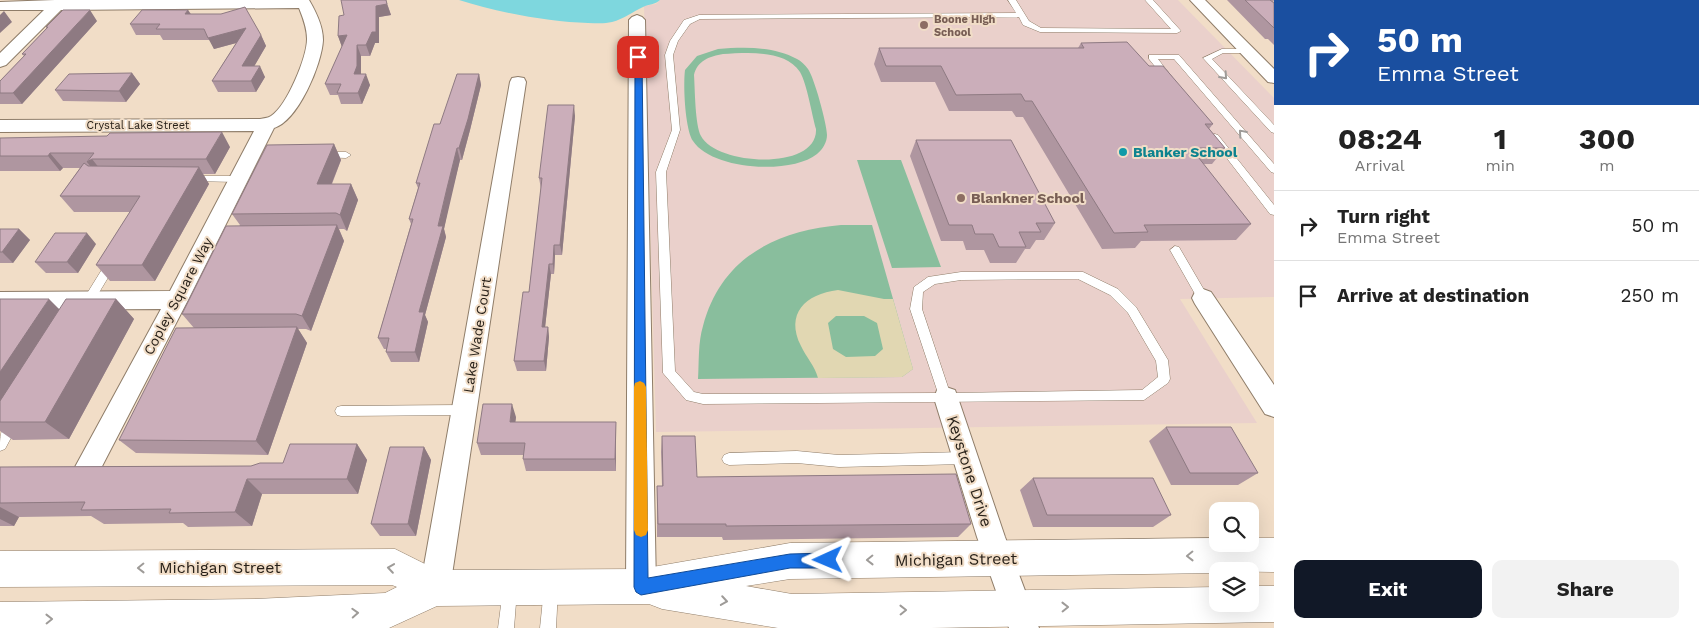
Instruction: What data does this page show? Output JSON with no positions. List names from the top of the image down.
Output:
{
  "streets": {
    "street": [
      "Crystal Lake Street",
      "Copley Square Way",
      "Lake Wade Court",
      "Keystone Drive",
      "Michigan Street"
    ]
  },
  "crossings": [
    ["Crystal Lake Street", "Copley Square Way"],
    ["Lake Wade Court", "Michigan Street"],
    ["Keystone Drive", "Michigan Street"]
  ],
  "places": ["Boone High School", "Blanker School", "Blankner School"],
  "page": {
    "turn": ["50 m", "Emma Street"],
    "eta": [
      "08:24",
      "Arrival",
      "1",
      "min",
      "300",
      "m"
    ],
    "list": [
      {
        "name": "Turn right",
        "note": "Emma Street",
        "value": "50 m"
      },
      {
        "name": "Arrive at destination",
        "value": "250 m"
      }
    ],
    "buttons": ["Exit", "Share"]
  }
}
